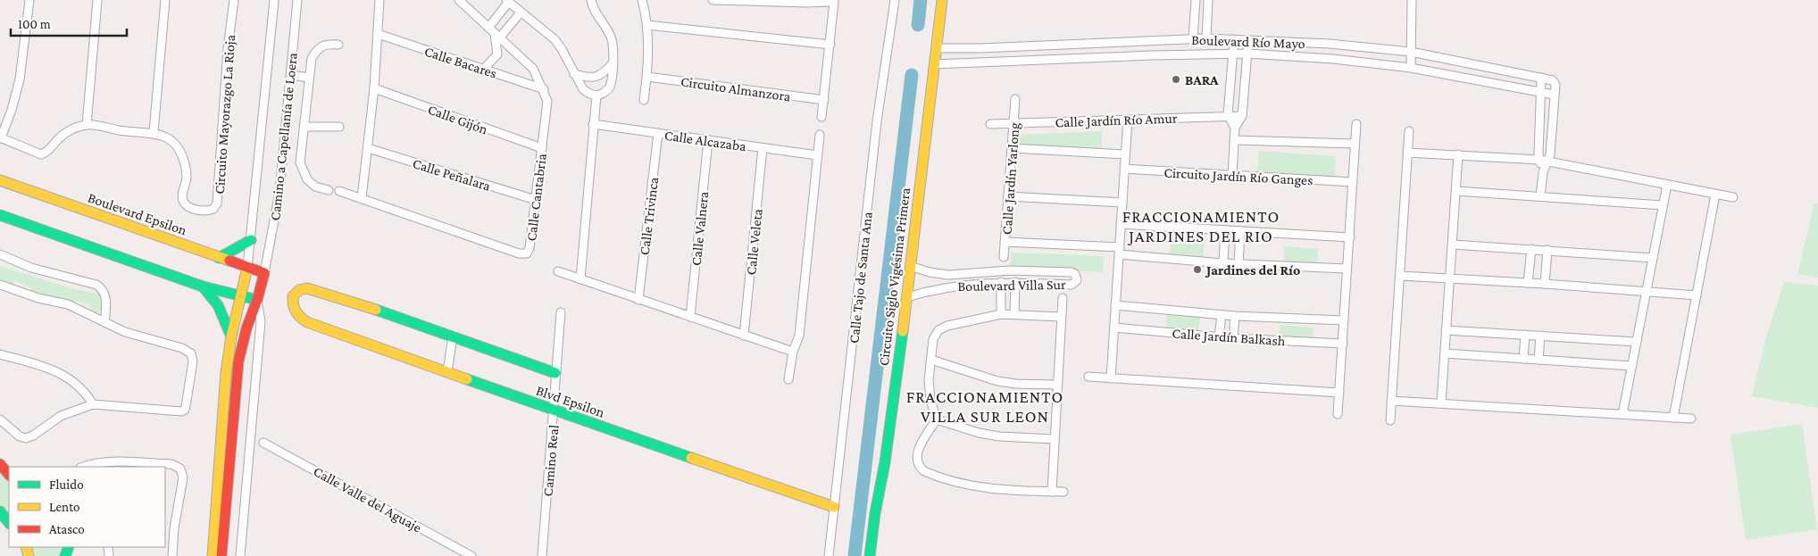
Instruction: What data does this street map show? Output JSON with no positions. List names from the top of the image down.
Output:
{
  "streets": {
    "street": [
      "Boulevard Río Mayo",
      "Calle Bacares",
      "Circuito Almanzora",
      "Circuito Mayorazgo La Rioja",
      "Calle Gijón",
      "Calle Jardín Río Amur",
      "Camino a Capellanía de Loera",
      "Calle Alcazaba",
      "Calle Peñalara",
      "Circuito Jardín Río Ganges",
      "Calle Jardín Yarlong",
      "Calle Cantabria",
      "Boulevard Epsilon",
      "Calle Trivinca",
      "Calle Valnera",
      "Calle Veleta",
      "Circuito Siglo Vigésima Primera",
      "Calle Tajo de Santa Ana",
      "Boulevard Villa Sur",
      "Calle Jardín Balkash",
      "Blvd Epsilon",
      "Camino Real",
      "Calle Valle del Aguaje"
    ]
  },
  "crossings": [
    ["Boulevard Río Mayo", "Circuito Siglo Vigésima Primera"],
    ["Calle Bacares", "Calle Cantabria"],
    ["Calle Gijón", "Calle Cantabria"],
    ["Calle Jardín Río Amur", "Calle Jardín Yarlong"],
    ["Camino a Capellanía de Loera", "Boulevard Epsilon"],
    ["Calle Alcazaba", "Calle Trivinca"],
    ["Calle Alcazaba", "Calle Valnera"],
    ["Calle Alcazaba", "Calle Veleta"],
    ["Calle Peñalara", "Calle Cantabria"],
    ["Circuito Siglo Vigésima Primera", "Boulevard Villa Sur"],
    ["Calle Tajo de Santa Ana", "Blvd Epsilon"],
    ["Blvd Epsilon", "Camino Real"]
  ],
  "districts": ["FRACCIONAMIENTO JARDINES DEL RIO", "FRACCIONAMIENTO VILLA SUR LEON"],
  "places": ["BARA", "Jardines del Río"],
  "legend": ["Fluido", "Lento", "Atasco"],
  "scale_bar": "100 m"
}
